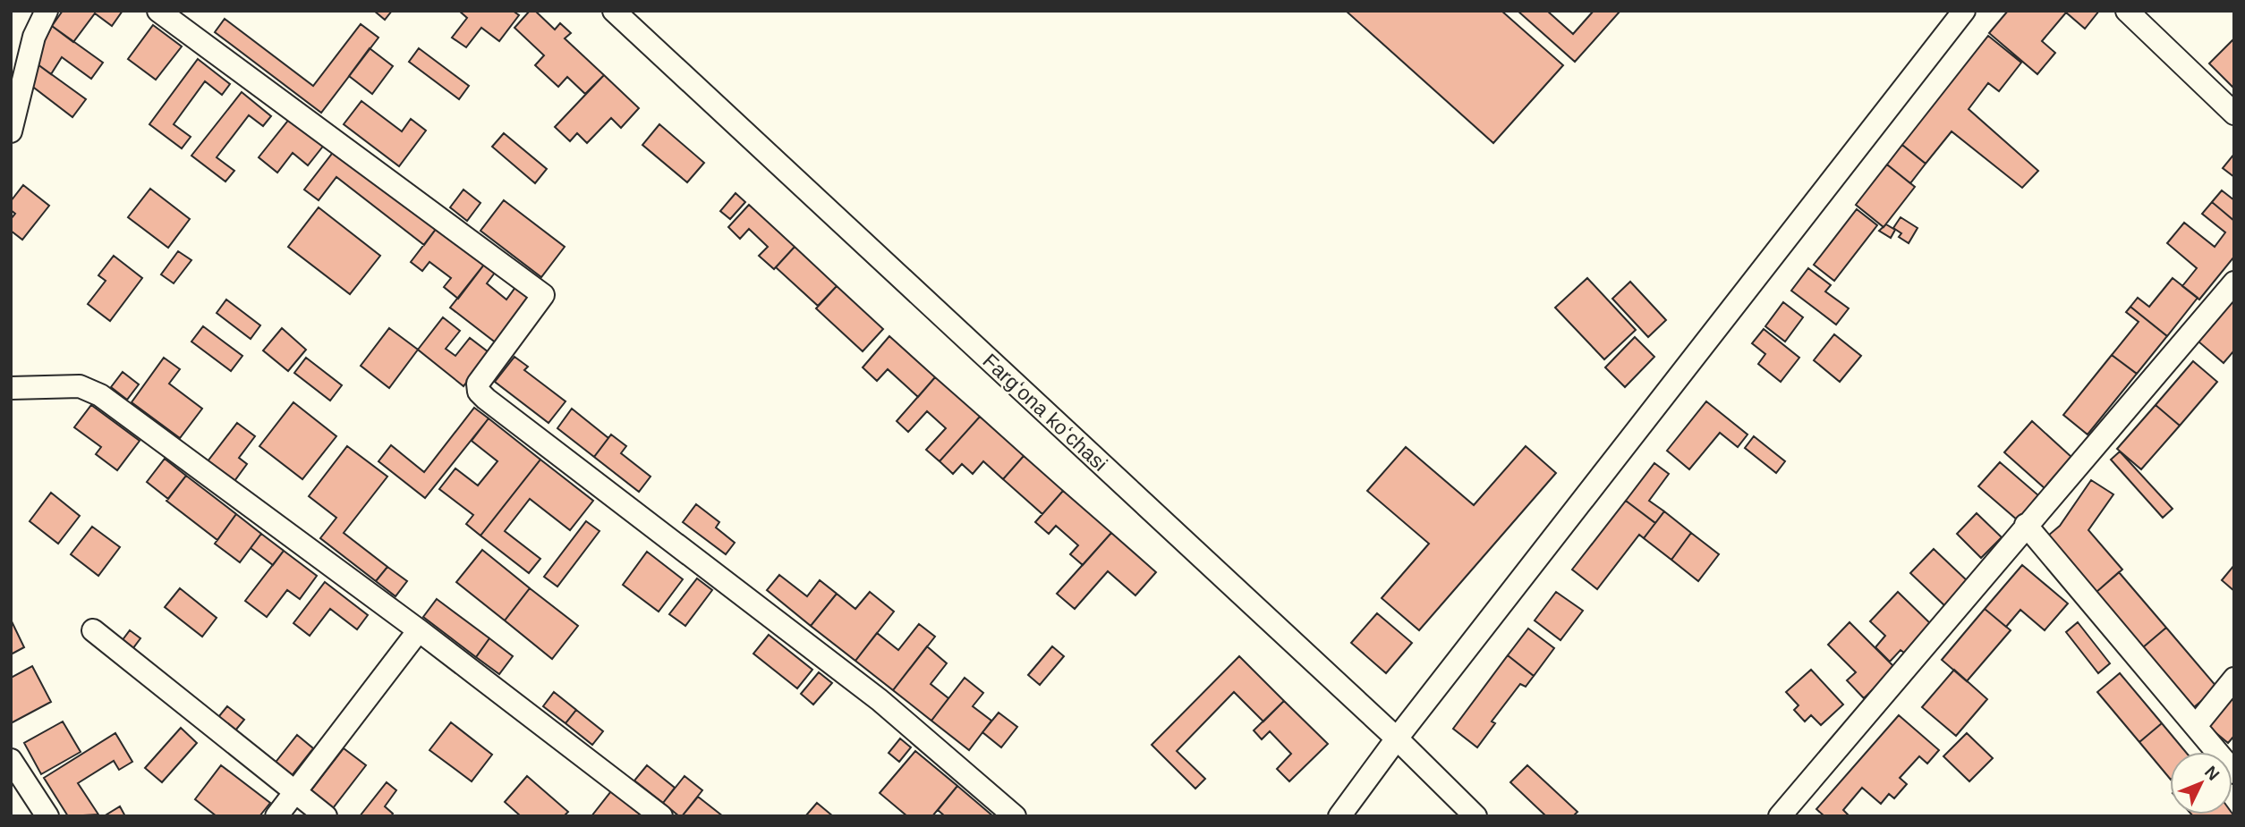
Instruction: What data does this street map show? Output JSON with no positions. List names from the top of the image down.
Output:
{
  "streets": {
    "street": ["Fargʻona koʻchasi"]
  },
  "north": "top right"
}
